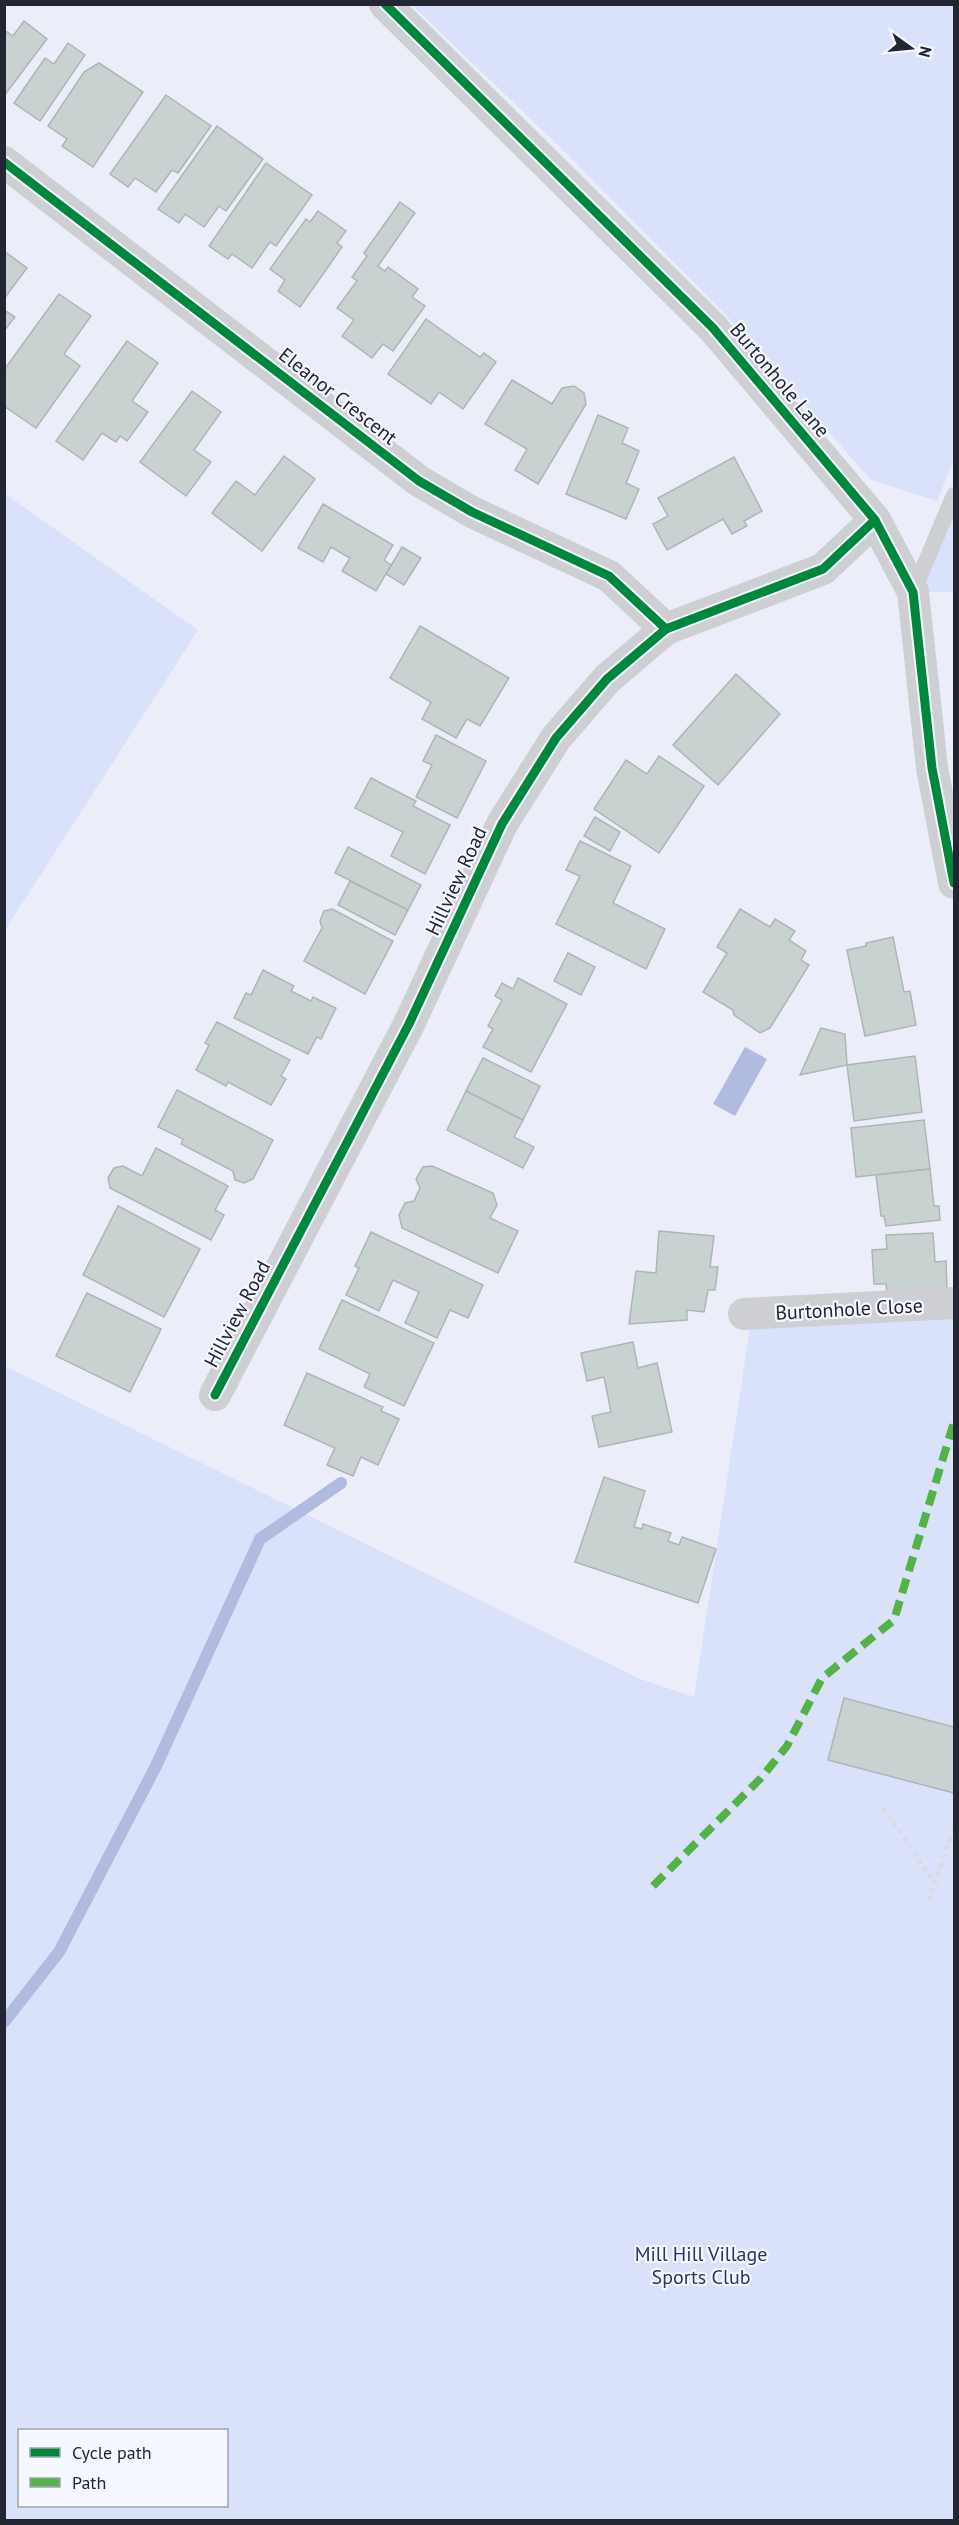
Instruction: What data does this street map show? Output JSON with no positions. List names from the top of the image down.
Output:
{
  "streets": {
    "street": [
      "Burtonhole Lane",
      "Eleanor Crescent",
      "Hillview Road",
      "Burtonhole Close"
    ]
  },
  "crossings": [
    ["Burtonhole Lane", "Hillview Road"],
    ["Eleanor Crescent", "Hillview Road"]
  ],
  "parks": ["Mill Hill Village Sports Club"],
  "legend": ["Cycle path", "Path"],
  "north": "right"
}
